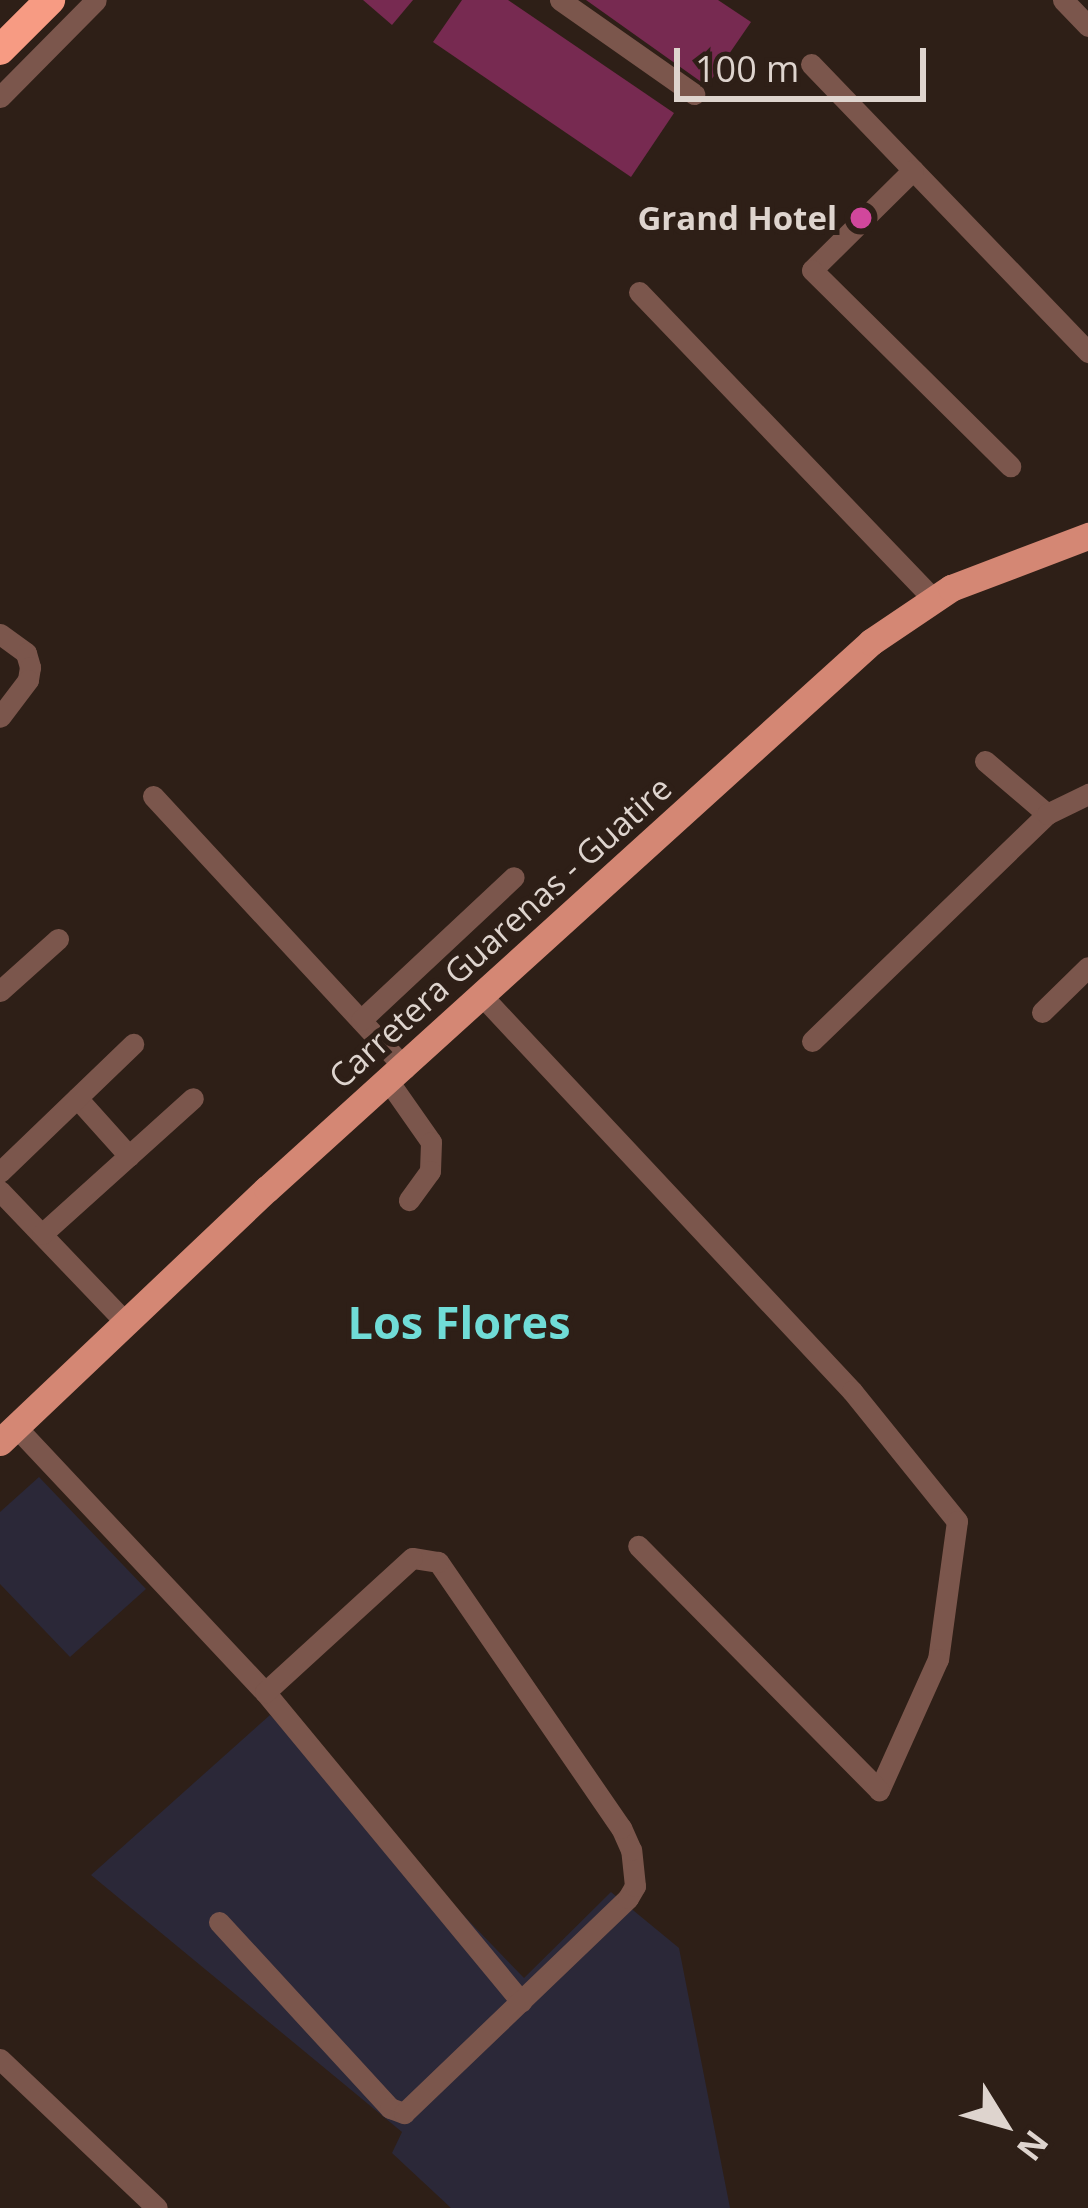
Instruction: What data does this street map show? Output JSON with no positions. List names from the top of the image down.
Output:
{
  "streets": {
    "main road": ["Carretera Guarenas - Guatire"]
  },
  "districts": ["Los Flores"],
  "places": ["Grand Hotel"],
  "scale_bar": "100 m",
  "north": "bottom right"
}
